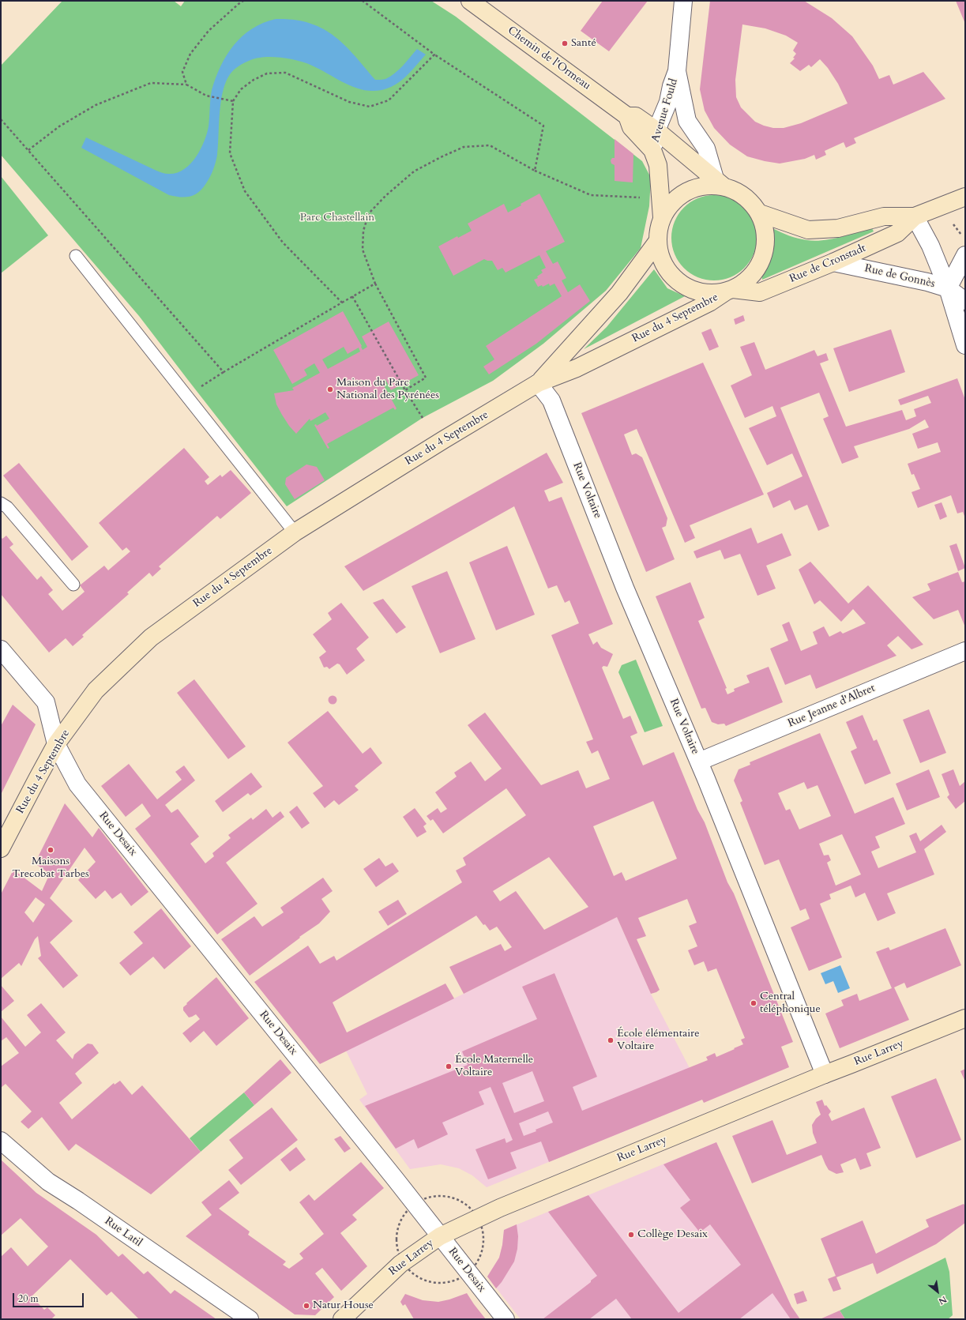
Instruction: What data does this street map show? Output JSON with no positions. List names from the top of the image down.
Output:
{
  "streets": {
    "main road": [
      "Chemin de l'Ormeau",
      "Rue de Cronstadt",
      "Rue du 4 Septembre",
      "Rue Larrey"
    ],
    "street": [
      "Avenue Fould",
      "Rue de Gonnès",
      "Rue Voltaire",
      "Rue Jeanne d'Albret",
      "Rue Desaix",
      "Rue Latil"
    ]
  },
  "crossings": [
    ["Chemin de l'Ormeau", "Avenue Fould"],
    ["Chemin de l'Ormeau", "Rue de Cronstadt"],
    ["Chemin de l'Ormeau", "Rue du 4 Septembre"],
    ["Avenue Fould", "Rue de Cronstadt"],
    ["Avenue Fould", "Rue du 4 Septembre"],
    ["Rue de Cronstadt", "Rue de Gonnès"],
    ["Rue de Cronstadt", "Rue du 4 Septembre"],
    ["Rue du 4 Septembre", "Rue Voltaire"],
    ["Rue du 4 Septembre", "Rue Desaix"],
    ["Rue Voltaire", "Rue Jeanne d'Albret"],
    ["Rue Voltaire", "Rue Larrey"],
    ["Rue Desaix", "Rue Larrey"]
  ],
  "parks": ["Parc Chastellain"],
  "places": [
    "Santé",
    "Maison du Parc National des Pyrénées",
    "Maisons Trecobat Tarbes",
    "Central téléphonique",
    "École élémentaire Voltaire",
    "École Maternelle Voltaire",
    "Collège Desaix",
    "Natur House"
  ],
  "scale_bar": "20 m",
  "north": "bottom right"
}
